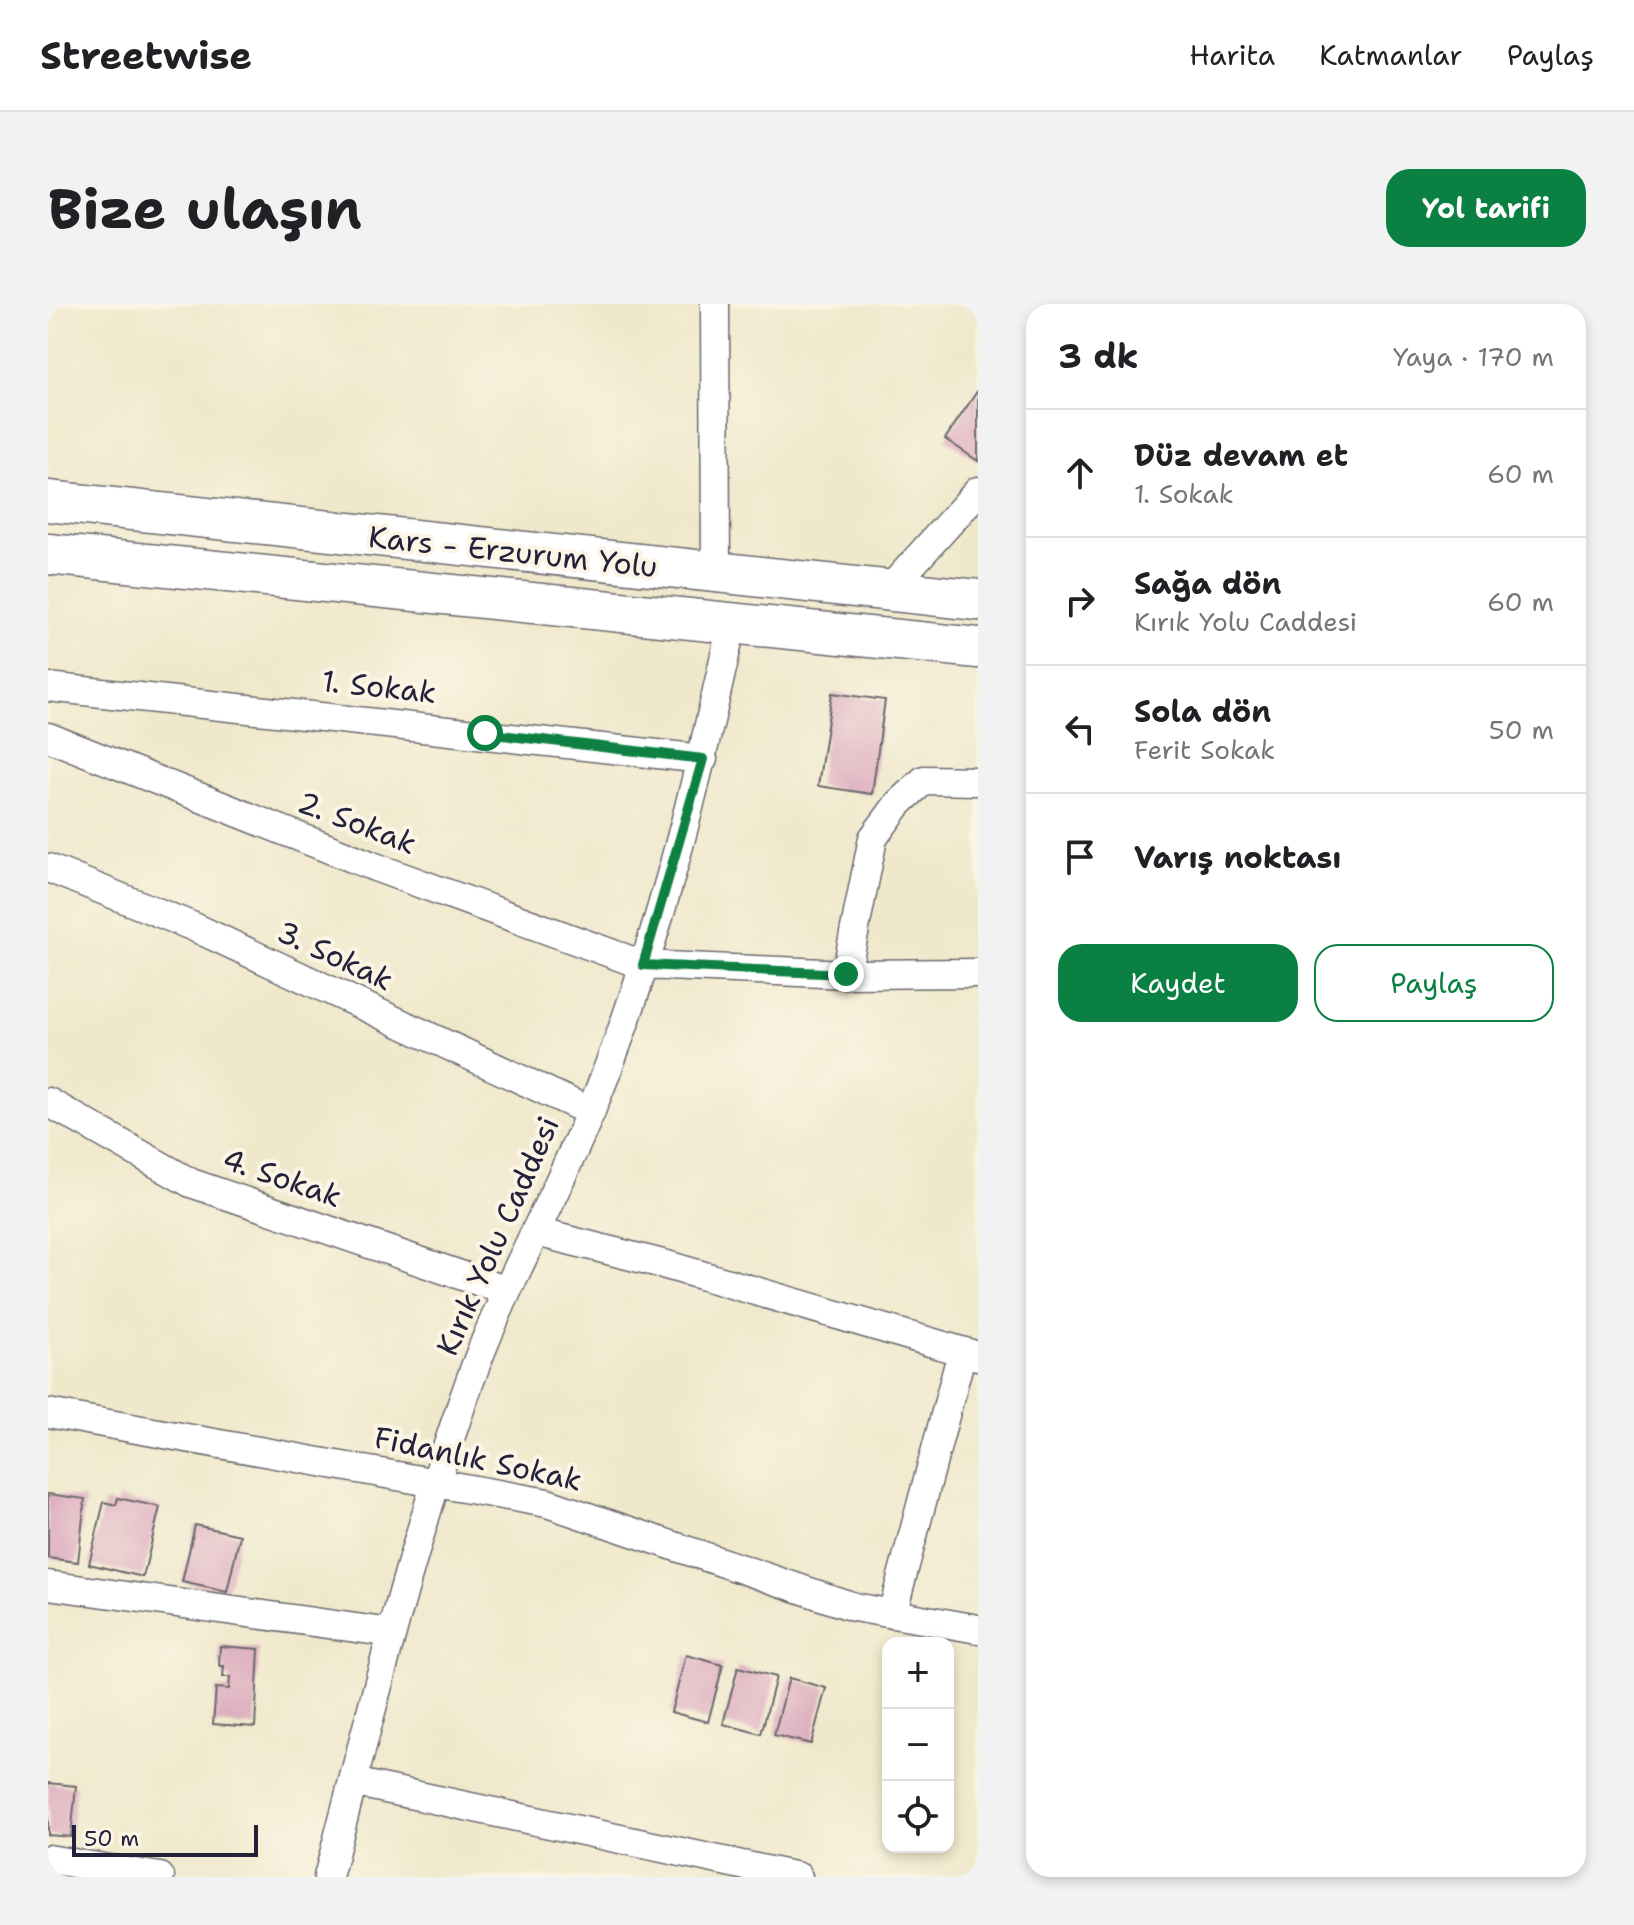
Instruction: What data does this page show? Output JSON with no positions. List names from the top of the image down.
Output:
{
  "streets": {
    "highway": ["Kars - Erzurum Yolu"],
    "street": [
      "1. Sokak",
      "2. Sokak",
      "3. Sokak",
      "4. Sokak",
      "Kırık Yolu Caddesi",
      "Fidanlık Sokak"
    ]
  },
  "crossings": [
    ["Kars - Erzurum Yolu", "Kırık Yolu Caddesi"],
    ["1. Sokak", "Kırık Yolu Caddesi"],
    ["2. Sokak", "Kırık Yolu Caddesi"],
    ["3. Sokak", "Kırık Yolu Caddesi"],
    ["4. Sokak", "Kırık Yolu Caddesi"],
    ["Kırık Yolu Caddesi", "Fidanlık Sokak"]
  ],
  "scale_bar": "50 m",
  "page": {
    "header": "Streetwise",
    "nav": ["Harita", "Katmanlar", "Paylaş"],
    "buttons": [
      "Yol tarifi",
      ["Kaydet", "Paylaş"]
    ],
    "title": "Bize ulaşın",
    "heading": ["3 dk", "Yaya · 170 m"],
    "list": [
      ["Düz devam et", "1. Sokak", "60 m"],
      ["Sağa dön", "Kırık Yolu Caddesi", "60 m"],
      ["Sola dön", "Ferit Sokak", "50 m"],
      "Varış noktası"
    ],
    "map_buttons": ["+", "−"],
    "scale": "50 m"
  }
}
